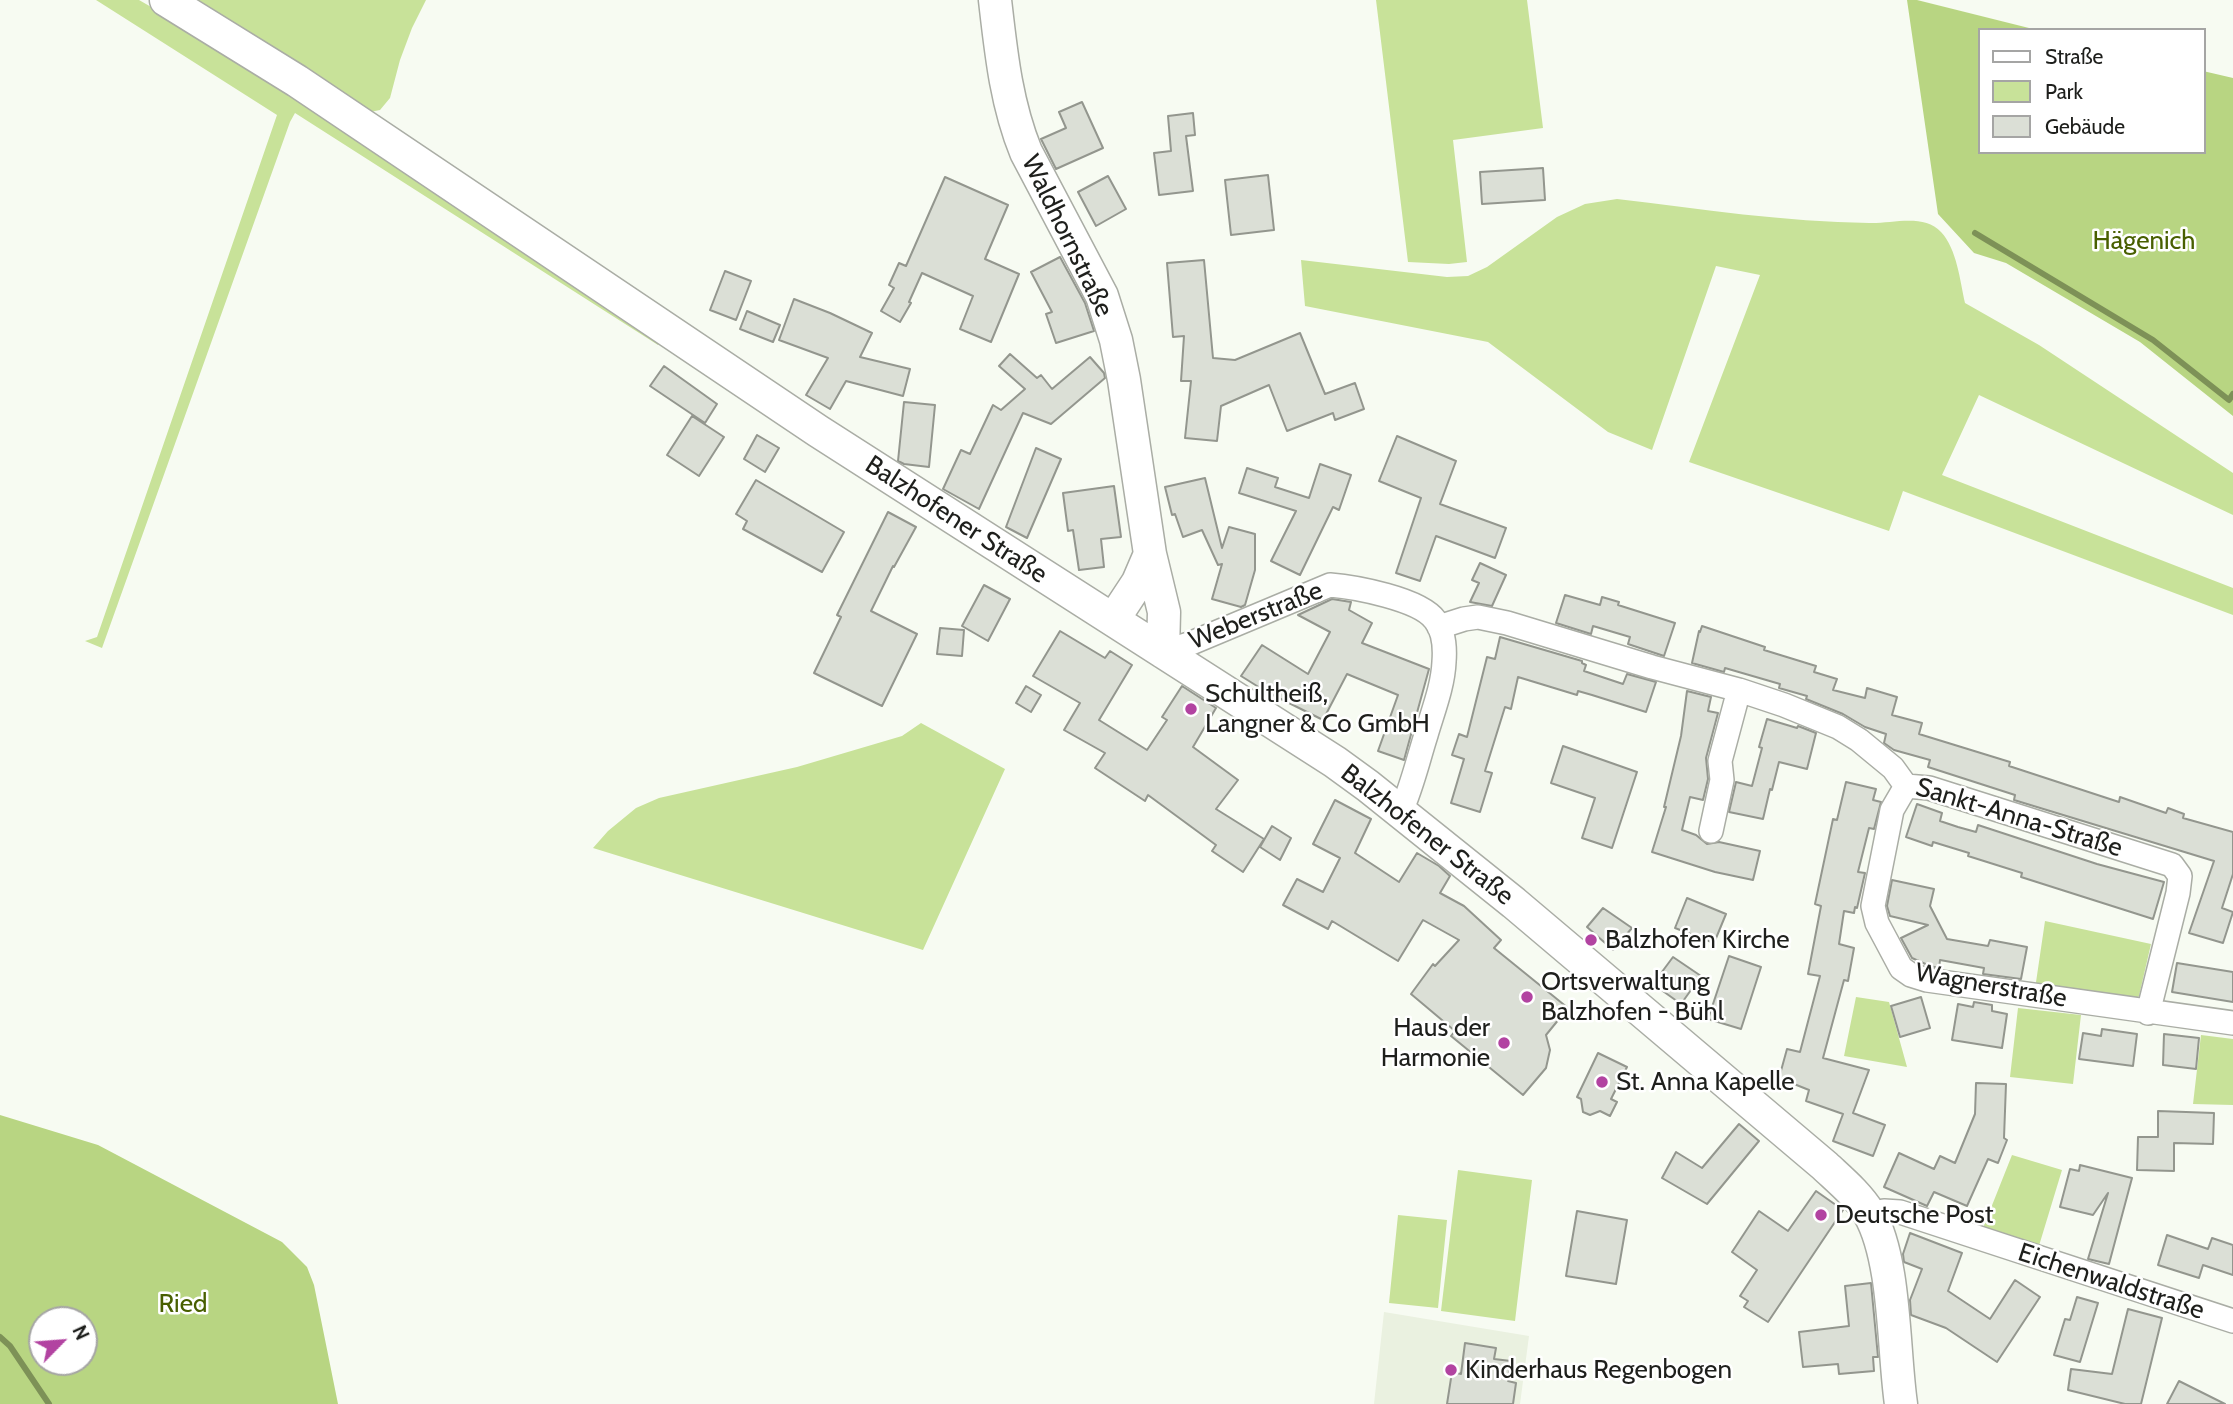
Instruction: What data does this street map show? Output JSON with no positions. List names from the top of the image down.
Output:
{
  "streets": {
    "street": [
      "Waldhornstraße",
      "Balzhofener Straße",
      "Weberstraße",
      "Sankt-Anna-Straße",
      "Wagnerstraße",
      "Eichenwaldstraße"
    ]
  },
  "crossings": [
    ["Waldhornstraße", "Balzhofener Straße"],
    ["Waldhornstraße", "Weberstraße"],
    ["Balzhofener Straße", "Weberstraße"],
    ["Balzhofener Straße", "Eichenwaldstraße"],
    ["Weberstraße", "Sankt-Anna-Straße"],
    ["Sankt-Anna-Straße", "Wagnerstraße"]
  ],
  "parks": ["Hägenich", "Ried"],
  "places": [
    "Schultheiß, Langner & Co GmbH",
    "Balzhofen Kirche",
    "Ortsverwaltung Balzhofen - Bühl",
    "Haus der Harmonie",
    "St. Anna Kapelle",
    "Deutsche Post",
    "Kinderhaus Regenbogen"
  ],
  "legend": ["Straße", "Park", "Gebäude"],
  "north": "top right"
}
